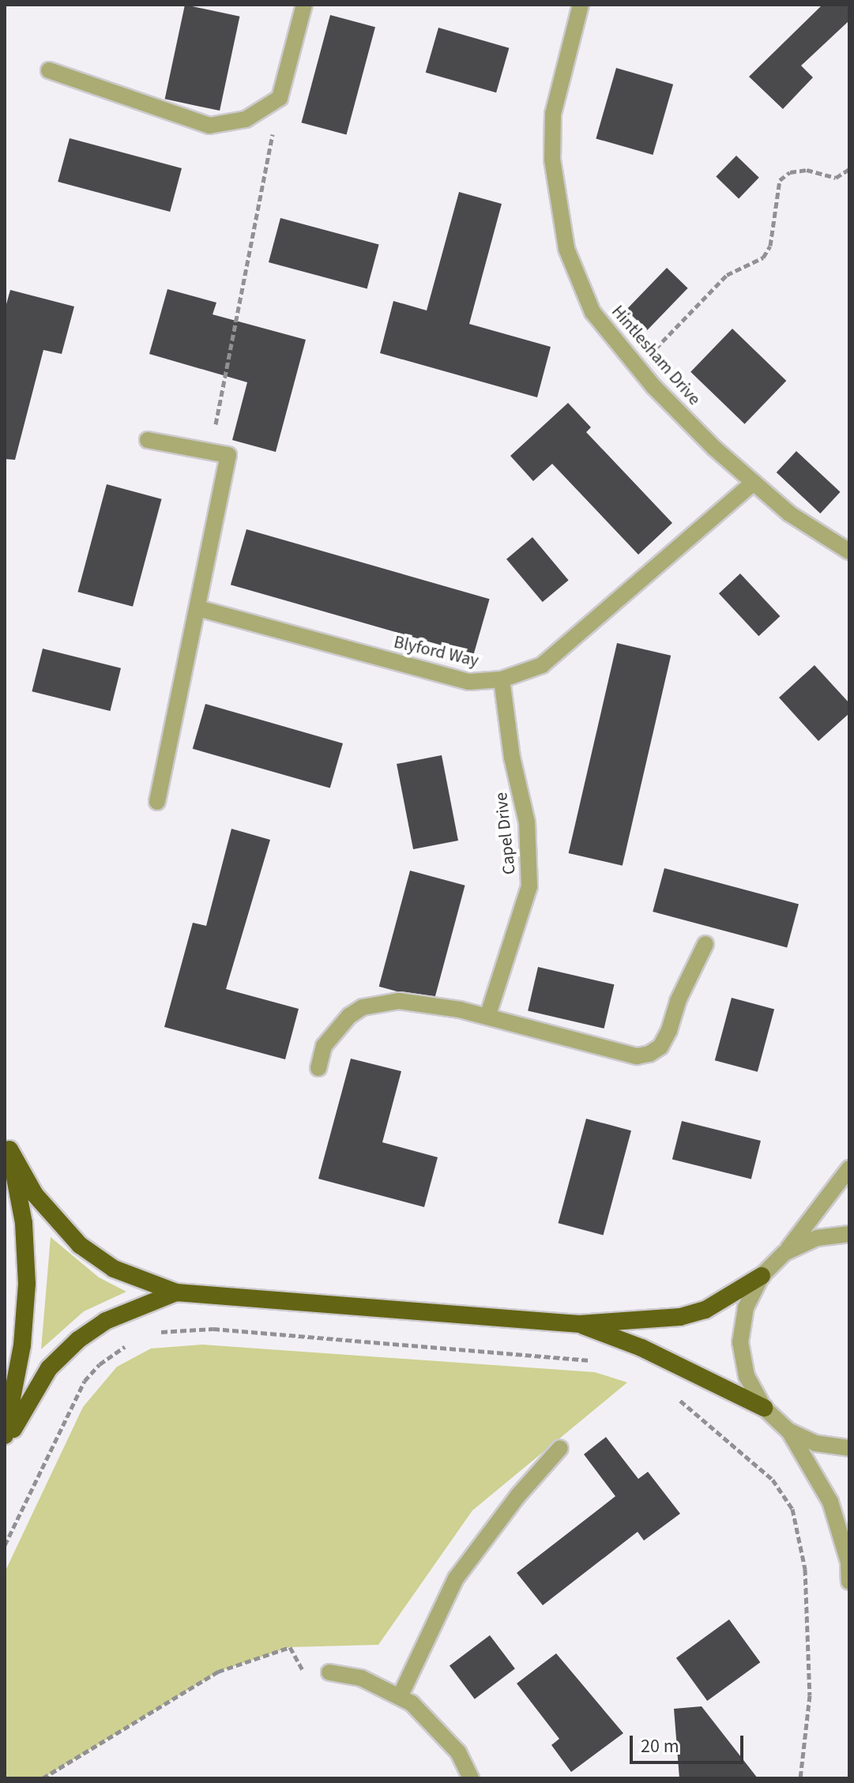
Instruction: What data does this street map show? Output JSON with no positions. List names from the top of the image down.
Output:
{
  "streets": {
    "street": ["Hintlesham Drive", "Blyford Way", "Capel Drive"]
  },
  "crossings": [
    ["Hintlesham Drive", "Blyford Way"],
    ["Blyford Way", "Capel Drive"]
  ],
  "scale_bar": "20 m"
}
